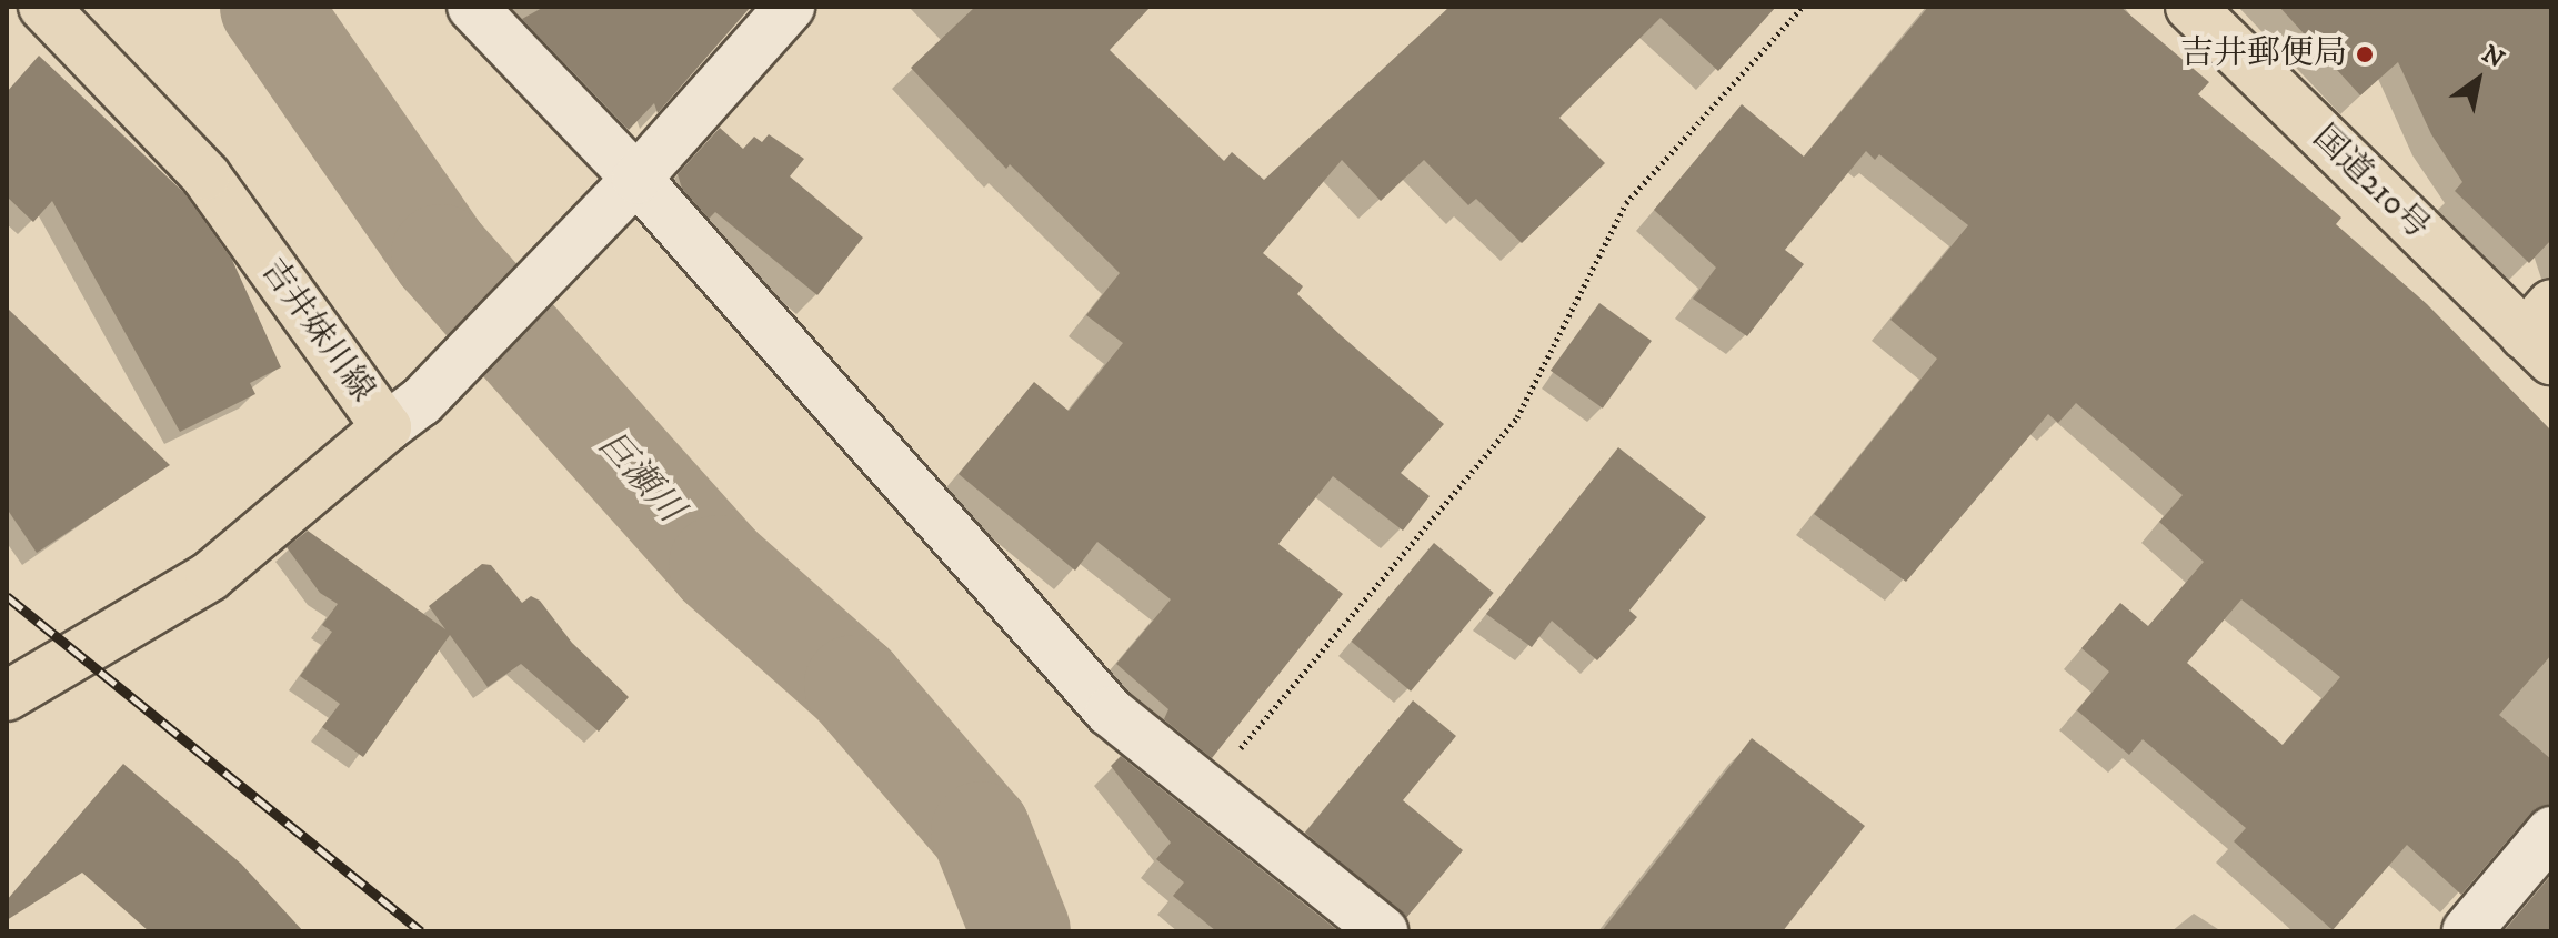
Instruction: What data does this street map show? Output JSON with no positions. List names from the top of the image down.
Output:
{
  "streets": {
    "main road": ["国道210号", "吉井妹川線"]
  },
  "water": ["巨瀬川"],
  "places": ["吉井郵便局"],
  "north": "top right"
}
